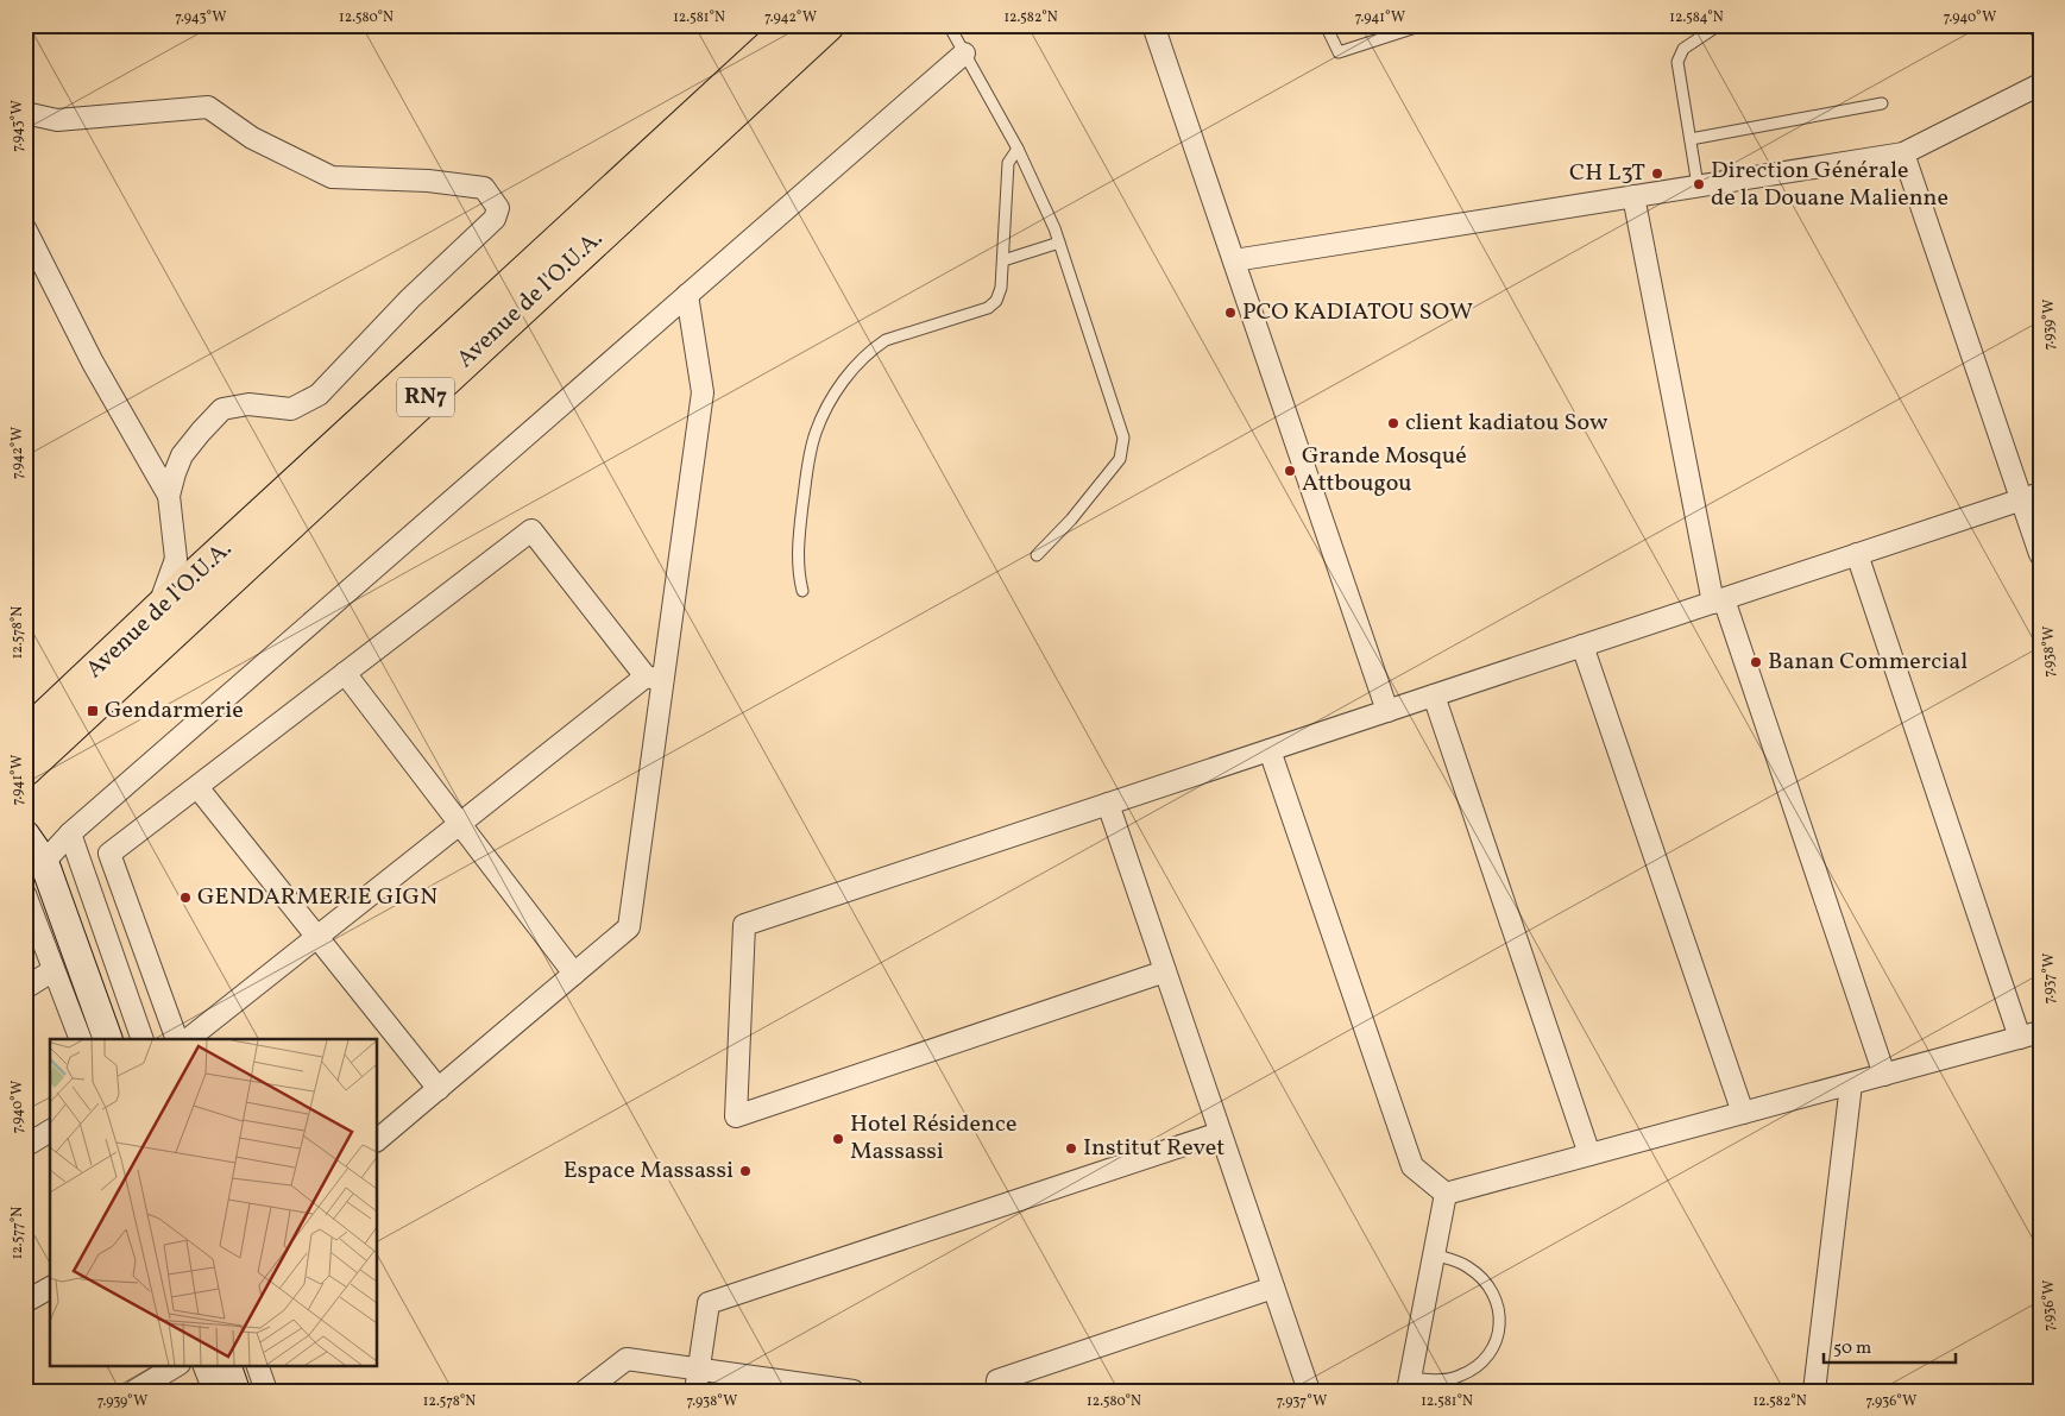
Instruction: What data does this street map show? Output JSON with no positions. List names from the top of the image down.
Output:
{
  "streets": {
    "highway": ["Avenue de l'O.U.A.", "RN7"]
  },
  "places": {
    "other": [
      "CH L3T",
      "Direction Générale de la Douane Malienne",
      "PCO KADIATOU SOW",
      "client kadiatou Sow",
      "Grande Mosqué Attbougou",
      "Banan Commercial",
      "GENDARMERIE GIGN",
      "Hotel Résidence Massassi",
      "Institut Revet",
      "Espace Massassi"
    ],
    "transit": ["Gendarmerie"]
  },
  "scale_bar": "50 m",
  "coordinates": [
    "7.943°W",
    "12.580°N",
    "12.581°N",
    "7.942°W",
    "12.582°N",
    "7.941°W",
    "12.584°N",
    "7.940°W",
    "7.939°W",
    "12.578°N",
    "7.938°W",
    "7.937°W",
    "12.577°N",
    "7.936°W"
  ]
}
